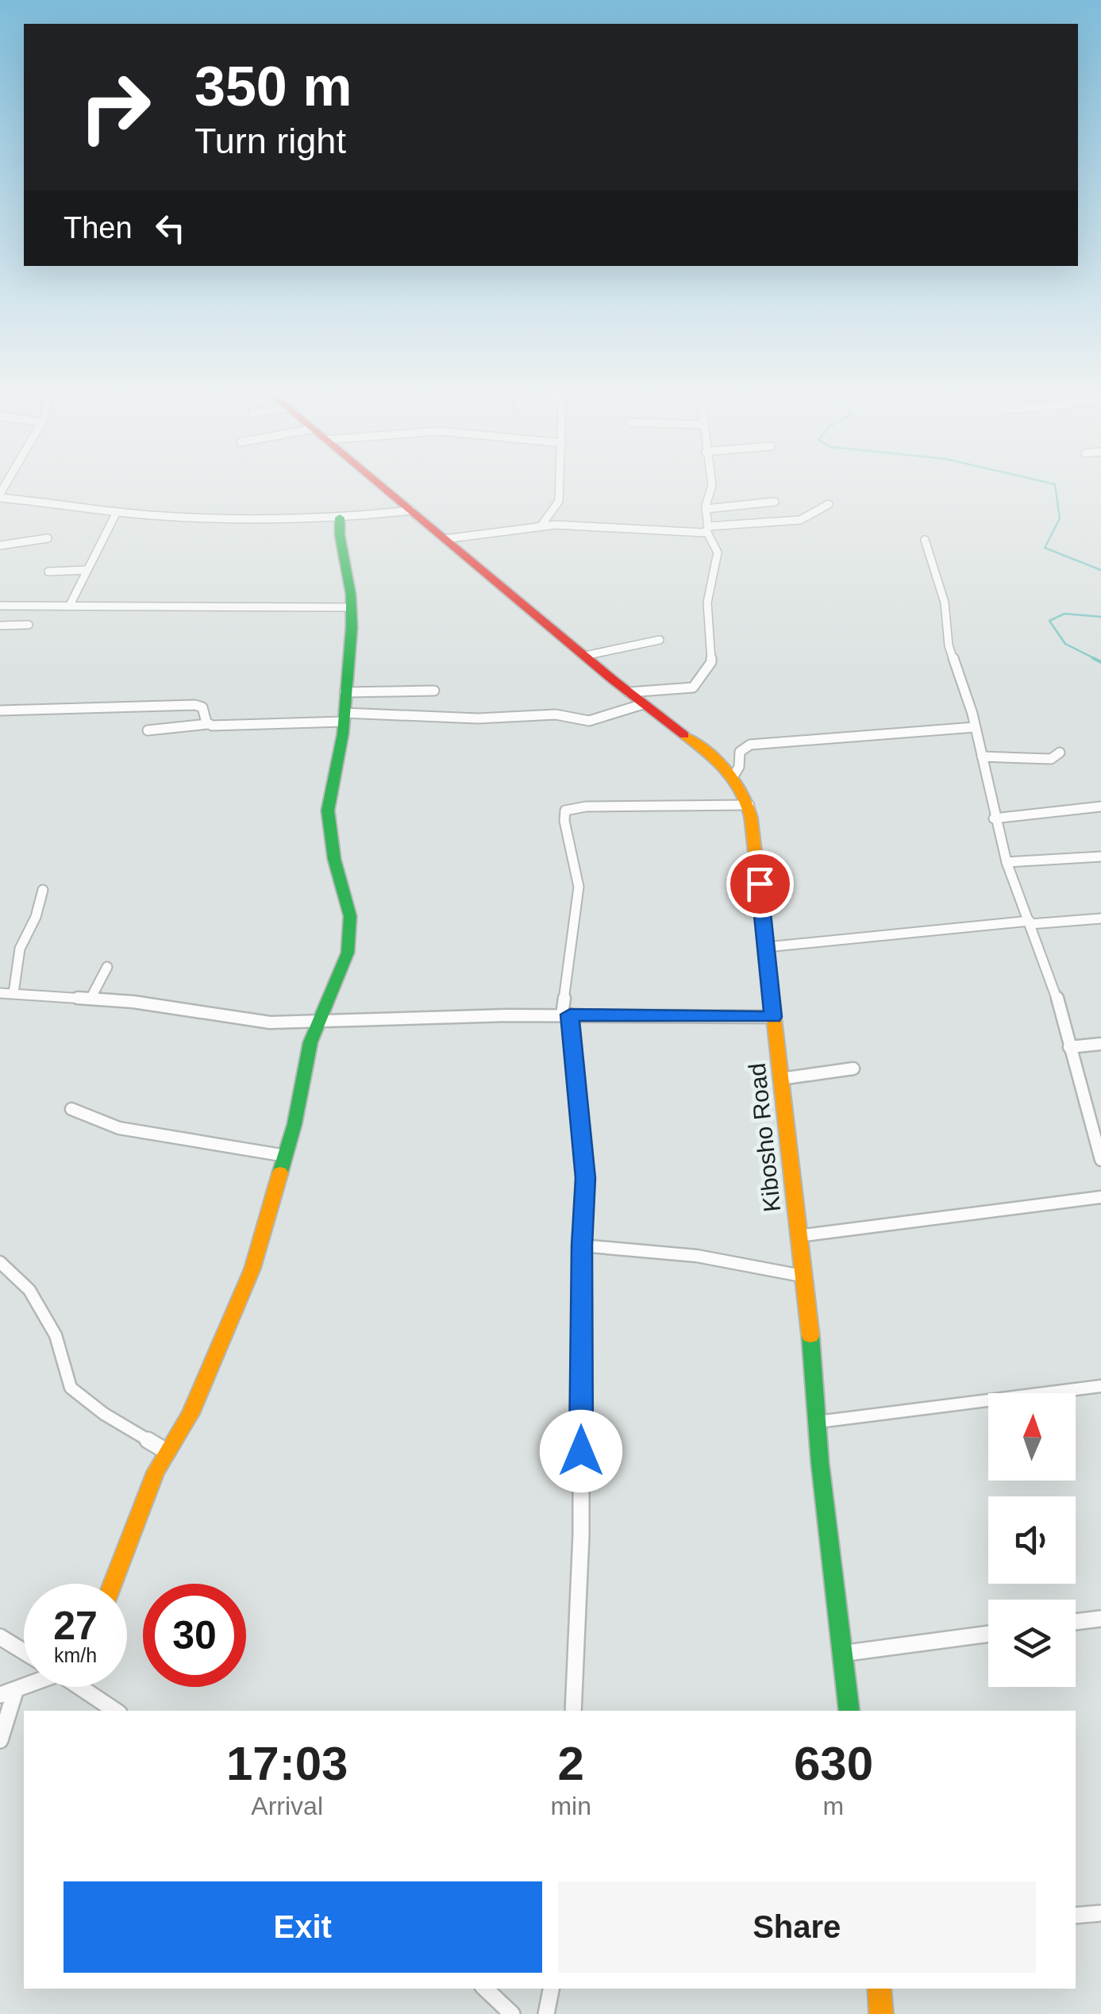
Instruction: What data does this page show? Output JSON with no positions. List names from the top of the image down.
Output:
{
  "streets": {
    "street": ["Kibosho Road"]
  },
  "north": "top",
  "page": {
    "turn": ["350 m", "Turn right"],
    "then": "Then",
    "speed": "27 km/h",
    "limit": "30",
    "eta": [
      "17:03",
      "Arrival",
      "2",
      "min",
      "630",
      "m"
    ],
    "buttons": ["Exit", "Share"]
  }
}
